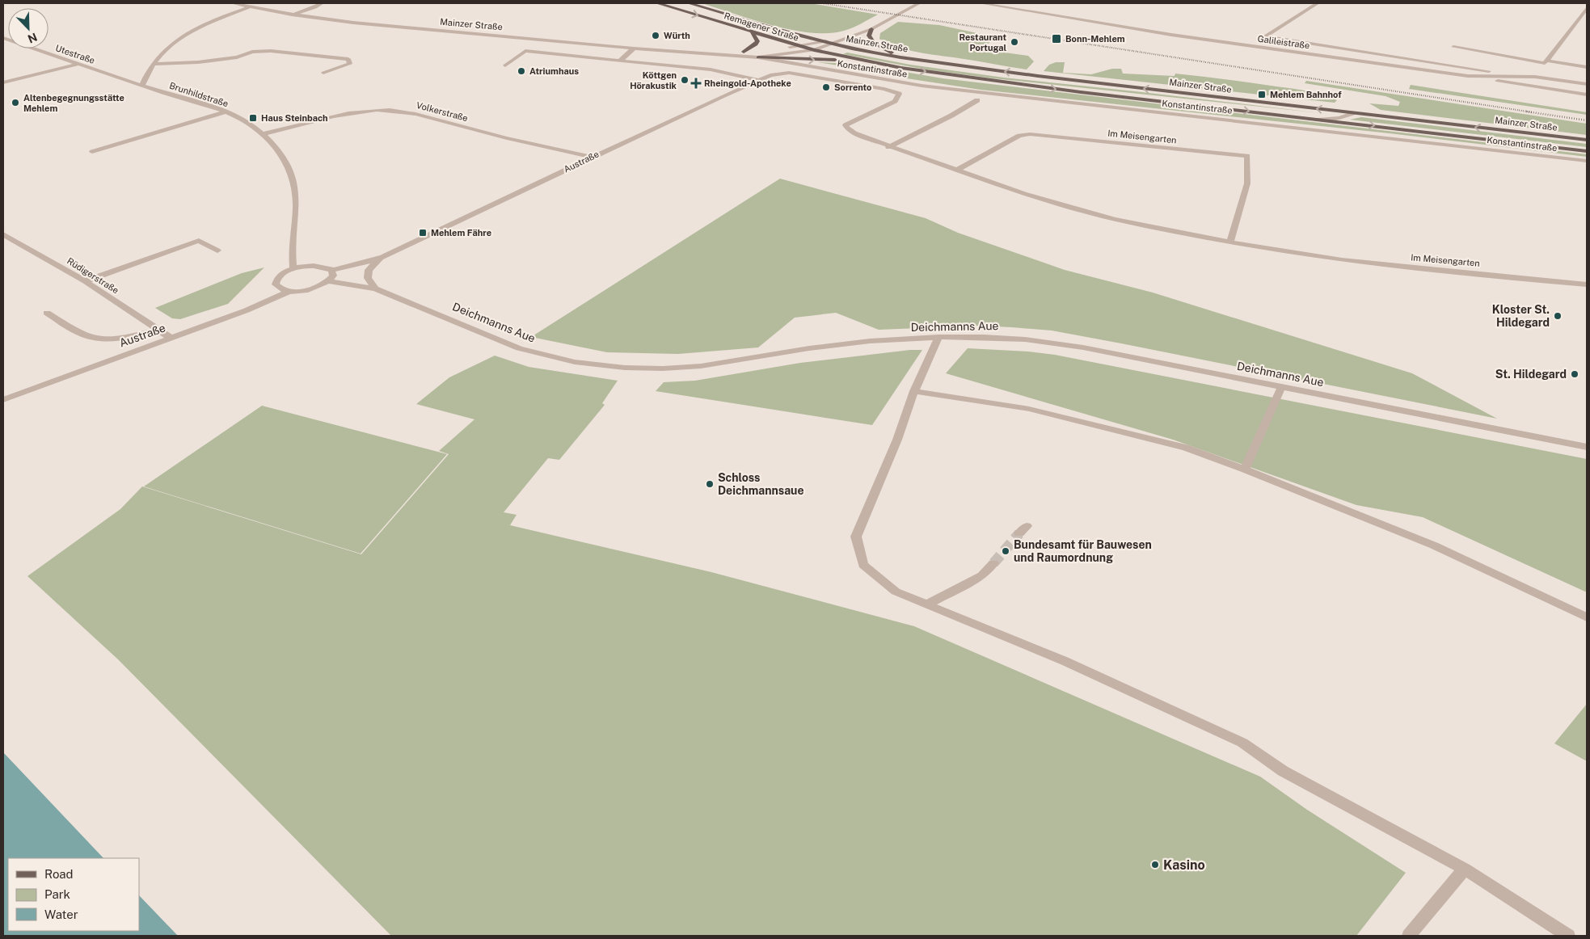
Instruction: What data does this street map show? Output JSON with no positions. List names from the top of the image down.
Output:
{
  "streets": {
    "main road": ["Mainzer Straße", "Remagener Straße"],
    "street": [
      "Galileistraße",
      "Utestraße",
      "Konstantinstraße",
      "Brunhildstraße",
      "Volkerstraße",
      "Im Meisengarten",
      "Austraße",
      "Rüdigerstraße",
      "Deichmanns Aue"
    ]
  },
  "crossings": [
    ["Mainzer Straße", "Remagener Straße"],
    ["Mainzer Straße", "Konstantinstraße"],
    ["Utestraße", "Brunhildstraße"],
    ["Brunhildstraße", "Volkerstraße"],
    ["Brunhildstraße", "Austraße"],
    ["Volkerstraße", "Austraße"],
    ["Im Meisengarten", "Austraße"],
    ["Austraße", "Rüdigerstraße"],
    ["Austraße", "Deichmanns Aue"]
  ],
  "places": {
    "other": [
      "Würth",
      "Restaurant Portugal",
      "Atriumhaus",
      "Köttgen Hörakustik",
      "Sorrento",
      "Altenbegegnungsstätte Mehlem",
      "Kloster St. Hildegard",
      "St. Hildegard",
      "Schloss Deichmannsaue",
      "Bundesamt für Bauwesen und Raumordnung",
      "Kasino"
    ],
    "transit": [
      "Bonn-Mehlem",
      "Mehlem Bahnhof",
      "Haus Steinbach",
      "Mehlem Fähre"
    ],
    "health": ["Rheingold-Apotheke"]
  },
  "legend": ["Road", "Park", "Water"],
  "north": "bottom right"
}
